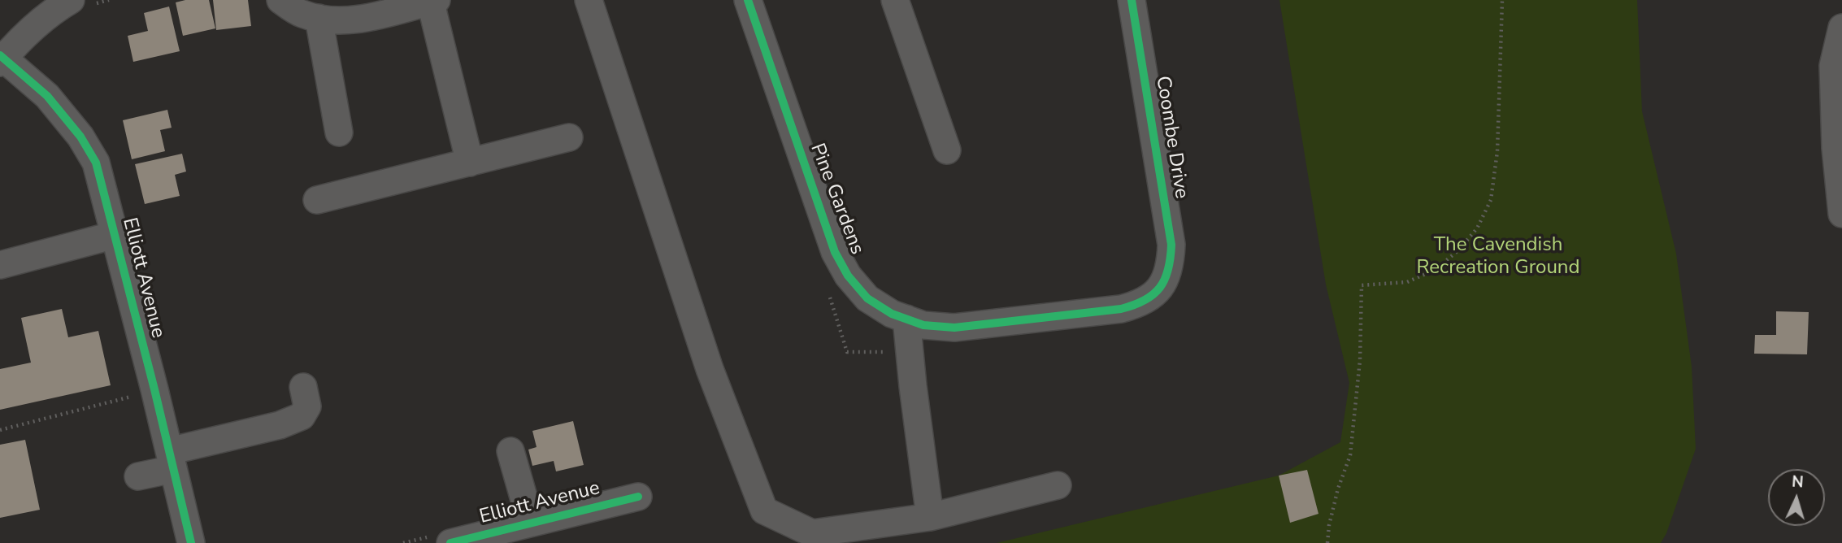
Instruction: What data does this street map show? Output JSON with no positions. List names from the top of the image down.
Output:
{
  "streets": {
    "street": ["Coombe Drive", "Pine Gardens", "Elliott Avenue"]
  },
  "crossings": [
    ["Coombe Drive", "Pine Gardens"]
  ],
  "parks": ["The Cavendish Recreation Ground"],
  "north": "top"
}
